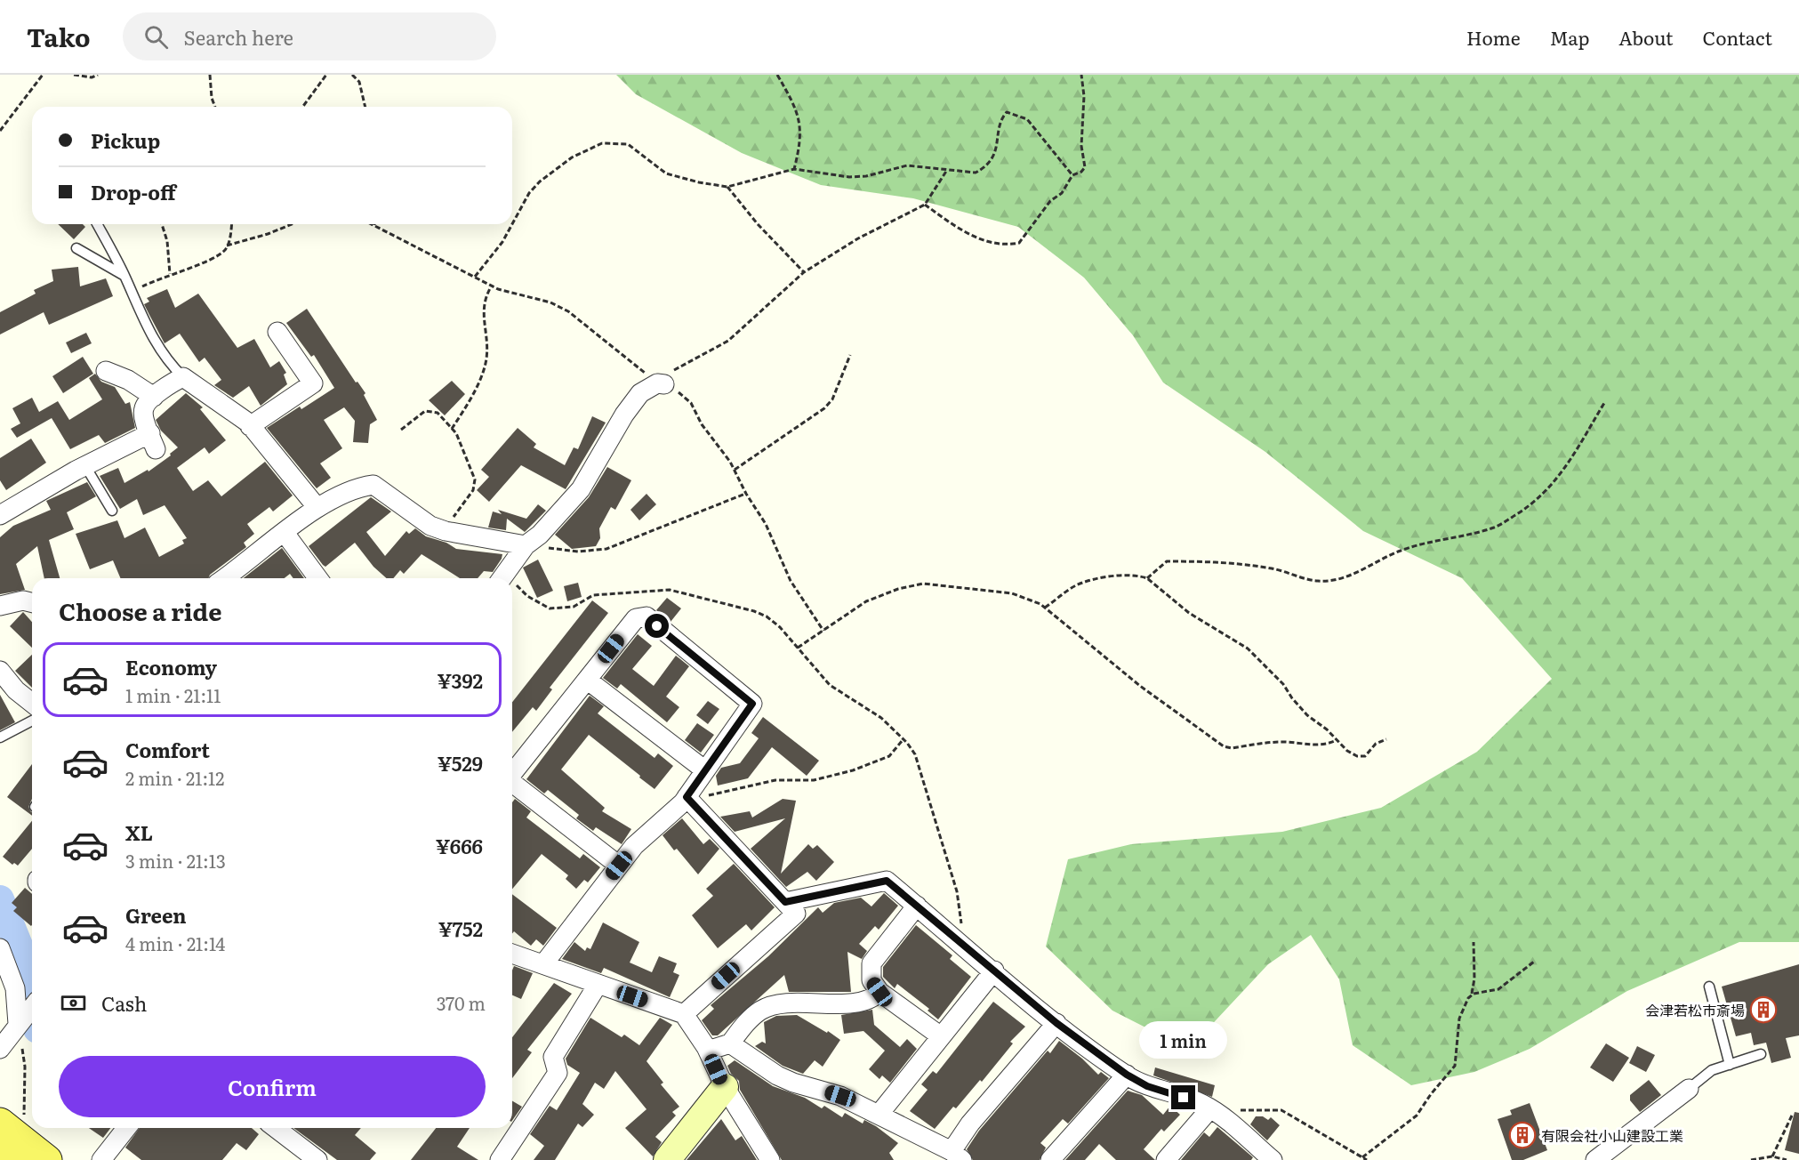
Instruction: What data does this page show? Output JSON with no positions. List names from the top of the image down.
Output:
{
  "places": {
    "building": ["会津若松市斎場", "有限会社小山建設工業"]
  },
  "page": {
    "header": "Tako",
    "search": "Search here",
    "nav": [
      "Home",
      "Map",
      "About",
      "Contact"
    ],
    "banner": ["Pickup", "Drop-off"],
    "heading": "Choose a ride",
    "list": [
      {
        "name": "Economy",
        "note": "1 min · 21:11",
        "value": "¥392"
      },
      {
        "name": "Comfort",
        "note": "2 min · 21:12",
        "value": "¥529"
      },
      {
        "name": "XL",
        "note": "3 min · 21:13",
        "value": "¥666"
      },
      {
        "name": "Green",
        "note": "4 min · 21:14",
        "value": "¥752"
      }
    ],
    "pay": ["Cash", "370 m"],
    "bubble": "1 min",
    "buttons": "Confirm"
  }
}
